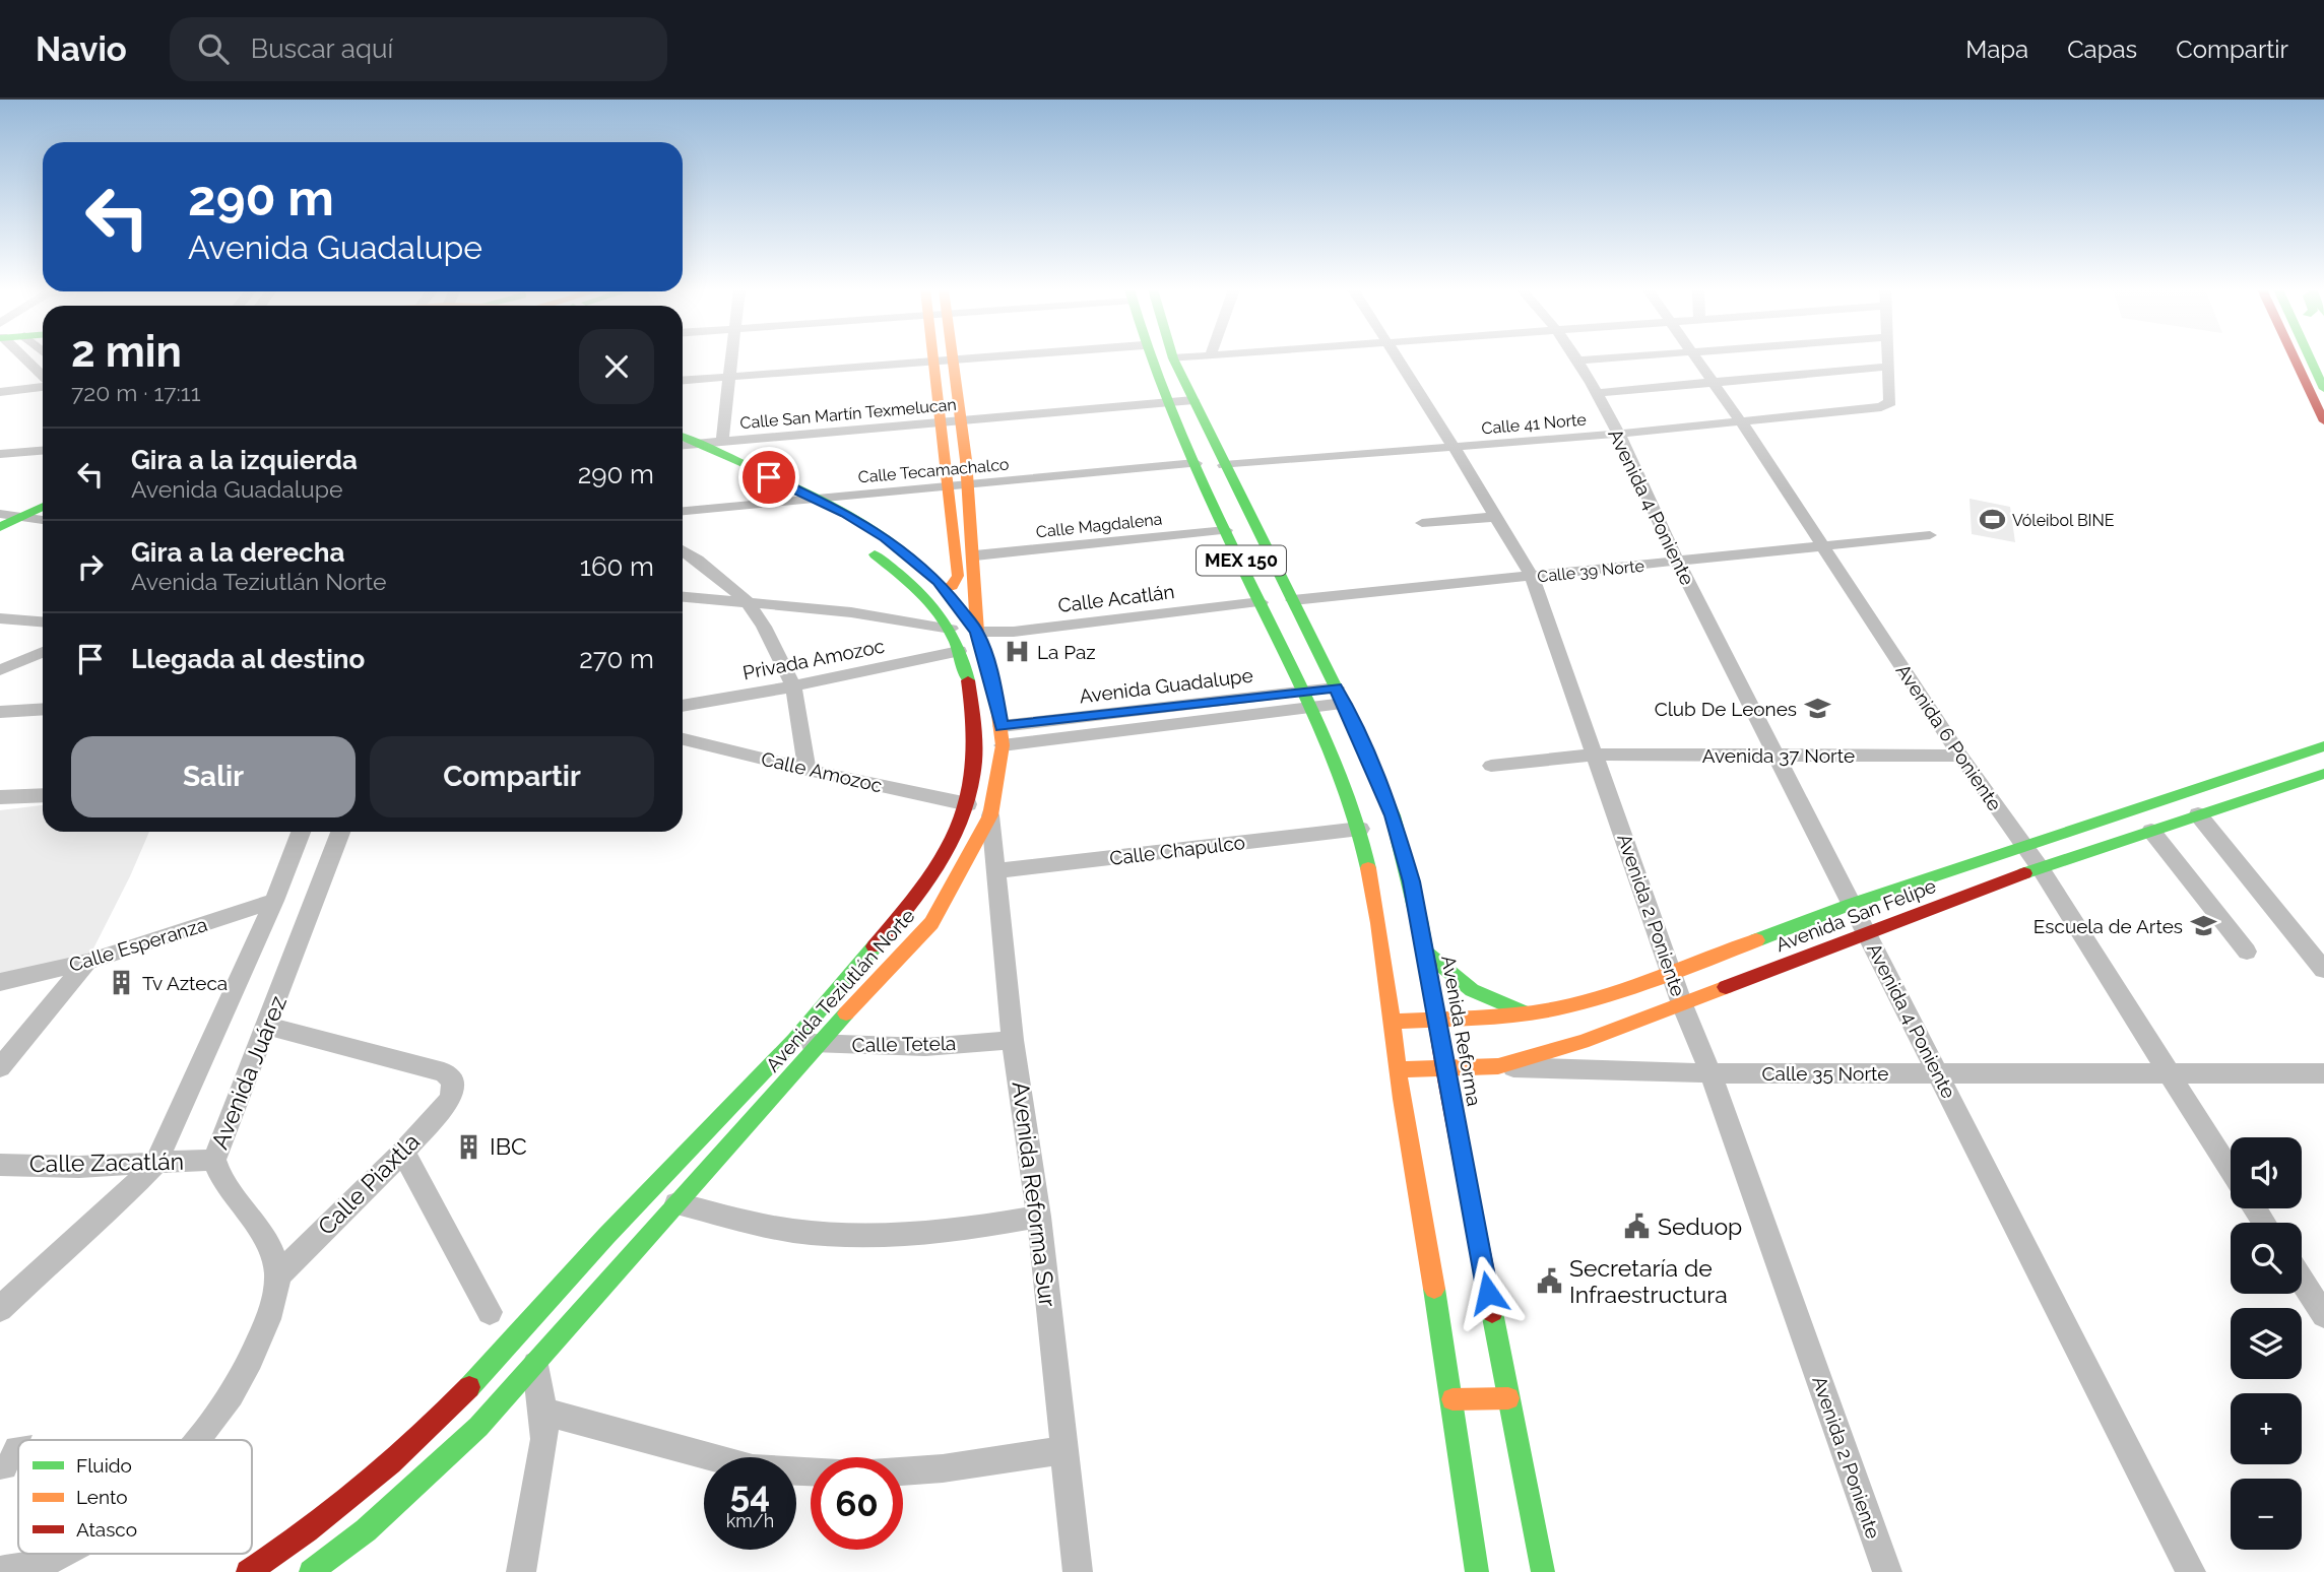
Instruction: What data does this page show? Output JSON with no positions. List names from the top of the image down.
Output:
{
  "streets": {
    "main road": [
      "MEX 150",
      "Avenida San Felipe",
      "Avenida Teziutlán Norte",
      "Avenida Reforma"
    ],
    "street": [
      "Calle San Martín Texmelucan",
      "Calle 41 Norte",
      "Calle Tecamachalco",
      "Avenida 4 Poniente",
      "Calle Magdalena",
      "Calle 39 Norte",
      "Calle Acatlán",
      "Privada Amozoc",
      "Avenida Guadalupe",
      "Avenida 6 Poniente",
      "Avenida 37 Norte",
      "Calle Amozoc",
      "Calle Chapulco",
      "Avenida 2 Poniente",
      "Calle Esperanza",
      "Calle Tetela",
      "Avenida Juárez",
      "Calle 35 Norte",
      "Calle Zacatlán",
      "Calle Piaxtla",
      "Avenida Reforma Sur"
    ]
  },
  "crossings": [
    ["Calle San Martín Texmelucan", "MEX 150"],
    ["Calle San Martín Texmelucan", "Avenida Teziutlán Norte"],
    ["Calle San Martín Texmelucan", "Avenida Reforma"],
    ["Calle 41 Norte", "Avenida 4 Poniente"],
    ["Calle 41 Norte", "Avenida 6 Poniente"],
    ["Calle 41 Norte", "Avenida 2 Poniente"],
    ["Calle 41 Norte", "Avenida Reforma"],
    ["Calle Tecamachalco", "MEX 150"],
    ["Calle Tecamachalco", "Avenida Teziutlán Norte"],
    ["Avenida 4 Poniente", "Calle 39 Norte"],
    ["Avenida 4 Poniente", "Avenida 37 Norte"],
    ["Avenida 4 Poniente", "Avenida San Felipe"],
    ["Avenida 4 Poniente", "Calle 35 Norte"],
    ["Calle Magdalena", "MEX 150"],
    ["MEX 150", "Calle Acatlán"],
    ["MEX 150", "Avenida Guadalupe"],
    ["MEX 150", "Calle Chapulco"],
    ["MEX 150", "Avenida San Felipe"],
    ["Calle 39 Norte", "Avenida 6 Poniente"],
    ["Calle 39 Norte", "Avenida 2 Poniente"],
    ["Calle 39 Norte", "Avenida Reforma"],
    ["Calle Acatlán", "Avenida Teziutlán Norte"],
    ["Privada Amozoc", "Avenida Teziutlán Norte"],
    ["Avenida Guadalupe", "Avenida Teziutlán Norte"],
    ["Avenida Guadalupe", "Avenida Reforma"],
    ["Avenida 6 Poniente", "Avenida 37 Norte"],
    ["Avenida 6 Poniente", "Avenida San Felipe"],
    ["Avenida 6 Poniente", "Calle 35 Norte"],
    ["Avenida 37 Norte", "Avenida 2 Poniente"],
    ["Calle Amozoc", "Avenida Teziutlán Norte"],
    ["Calle Chapulco", "Avenida Reforma Sur"],
    ["Avenida 2 Poniente", "Avenida San Felipe"],
    ["Avenida 2 Poniente", "Calle 35 Norte"],
    ["Avenida San Felipe", "Avenida Reforma"],
    ["Avenida San Felipe", "Calle 35 Norte"],
    ["Avenida Teziutlán Norte", "Calle Tetela"],
    ["Avenida Teziutlán Norte", "Avenida Reforma Sur"],
    ["Calle Tetela", "Avenida Reforma Sur"],
    ["Avenida Juárez", "Calle Zacatlán"],
    ["Avenida Juárez", "Calle Piaxtla"]
  ],
  "places": {
    "sports": ["Vóleibol BINE"],
    "hospital": ["La Paz"],
    "school or university": ["Club De Leones", "Escuela de Artes"],
    "building": ["Tv Azteca", "IBC"],
    "public building": ["Seduop", "Secretaría de Infraestructura"]
  },
  "legend": ["Fluido", "Lento", "Atasco"],
  "page": {
    "header": "Navio",
    "search": "Buscar aquí",
    "nav": ["Mapa", "Capas", "Compartir"],
    "turn": ["290 m", "Avenida Guadalupe"],
    "heading": ["2 min", "720 m · 17:11"],
    "list": [
      {
        "name": "Gira a la izquierda",
        "note": "Avenida Guadalupe",
        "value": "290 m"
      },
      {
        "name": "Gira a la derecha",
        "note": "Avenida Teziutlán Norte",
        "value": "160 m"
      },
      {
        "name": "Llegada al destino",
        "value": "270 m"
      }
    ],
    "buttons": ["Salir", "Compartir"],
    "map_buttons": ["+", "−"],
    "speed": "54 km/h",
    "limit": "60"
  }
}
